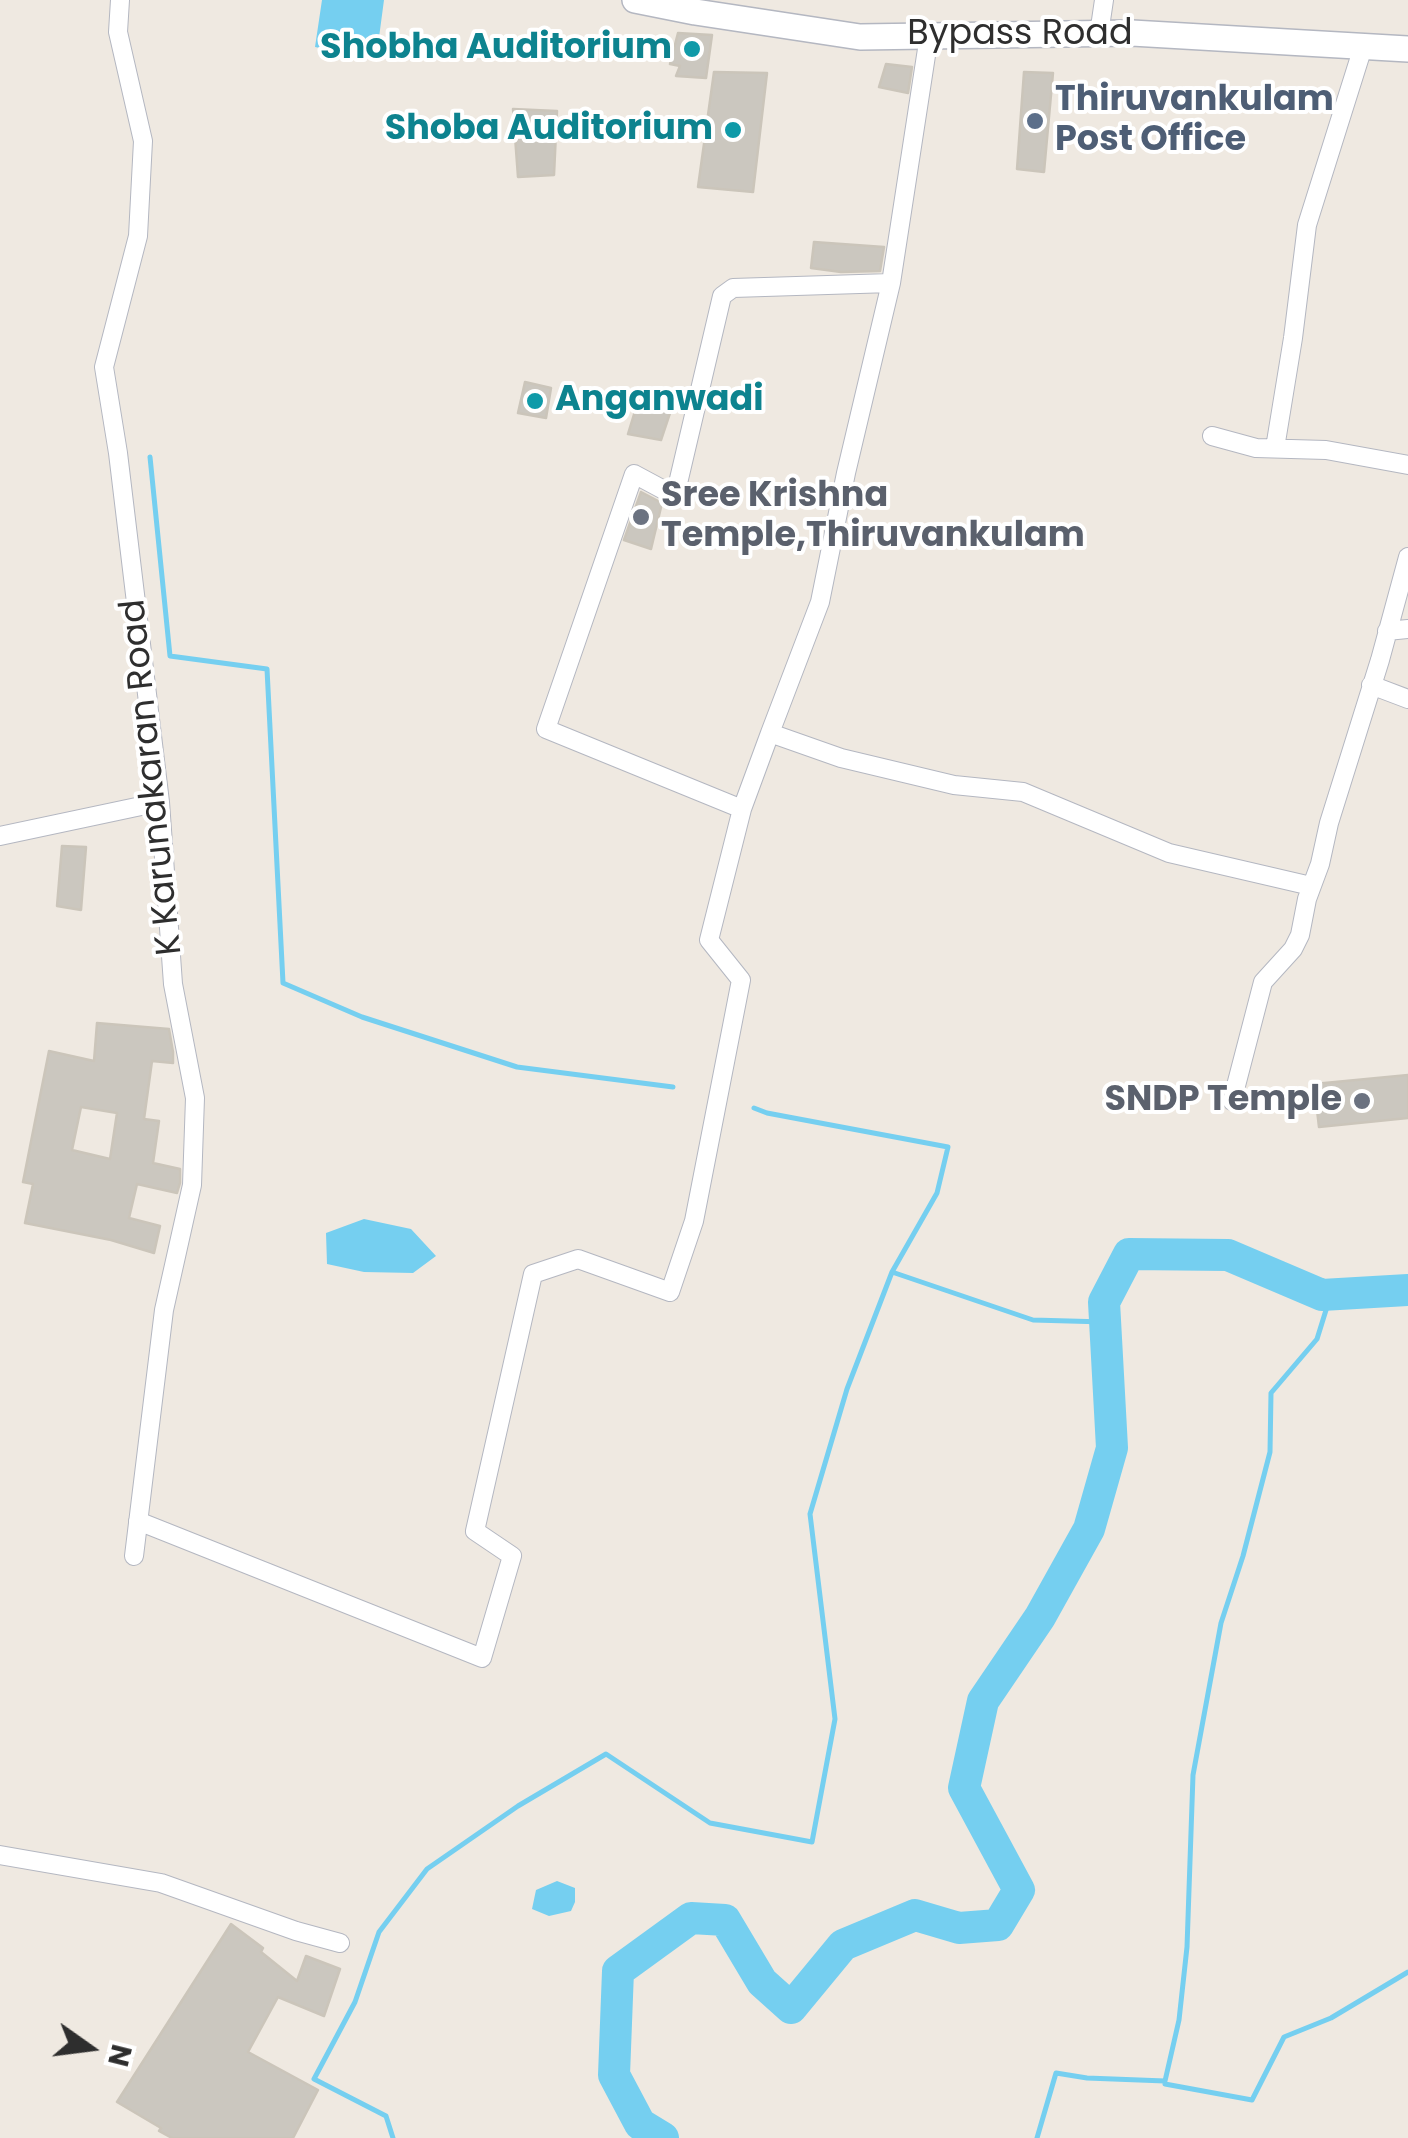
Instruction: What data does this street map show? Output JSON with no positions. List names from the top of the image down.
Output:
{
  "streets": {
    "main road": ["Bypass Road"],
    "street": ["K Karunakaran Road"]
  },
  "places": [
    "Shobha Auditorium",
    "Thiruvankulam Post Office",
    "Shoba Auditorium",
    "Anganwadi",
    "Sree Krishna Temple,Thiruvankulam",
    "SNDP Temple"
  ],
  "north": "right"
}
